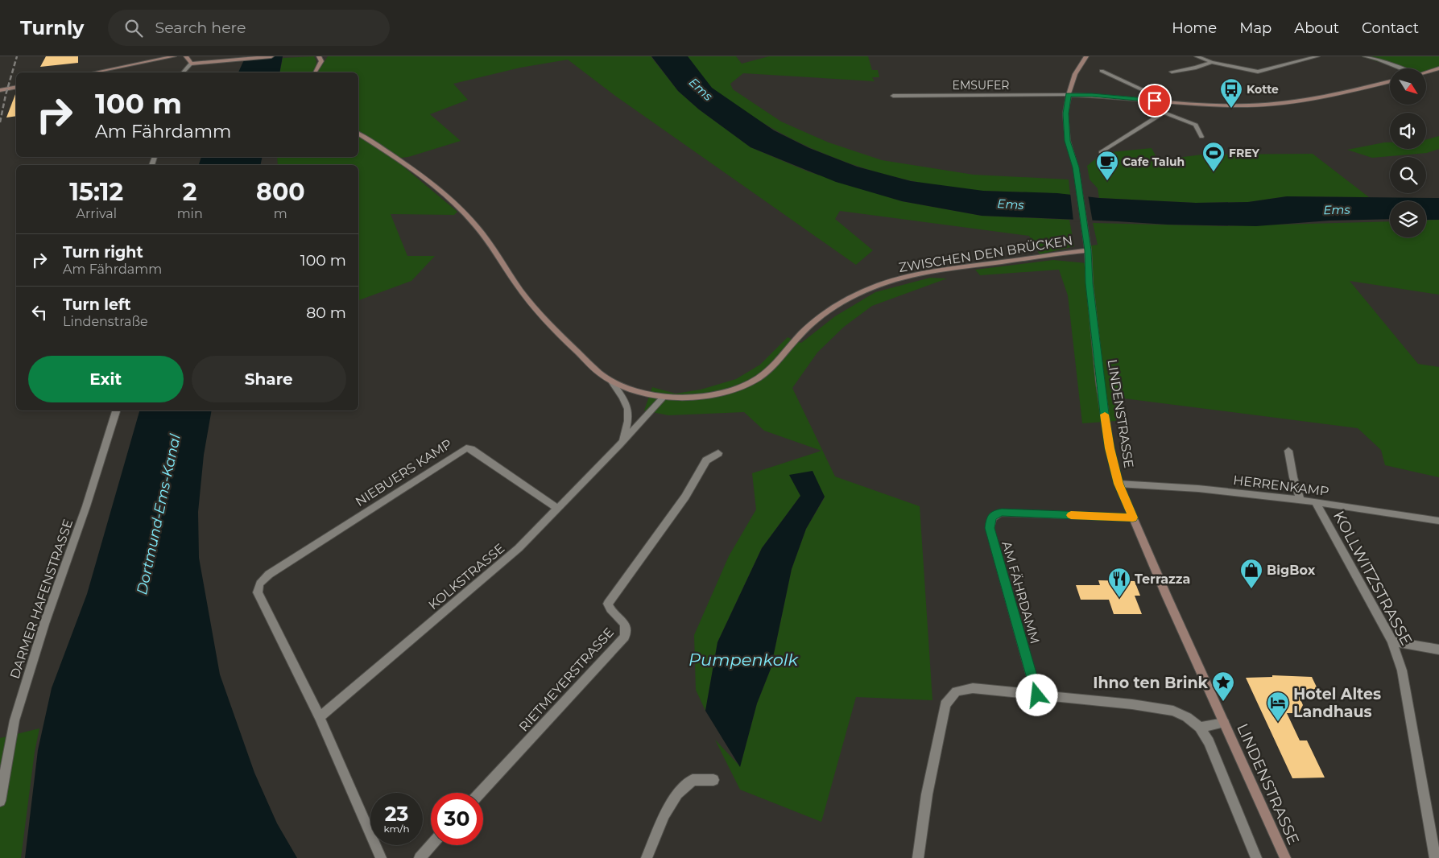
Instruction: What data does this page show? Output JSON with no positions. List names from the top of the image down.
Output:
{
  "streets": {
    "street": [
      "EMSUFER",
      "ZWISCHEN DEN BRÜCKEN",
      "LINDENSTRASSE",
      "NIEBUERS KAMP",
      "HERRENKAMP",
      "KOLKSTRASSE",
      "KOLLWITZSTRASSE",
      "AM FÄHRDAMM",
      "DARMER HAFENSTRASSE",
      "RIETMEYERSTRASSE"
    ]
  },
  "crossings": [
    ["EMSUFER", "LINDENSTRASSE"],
    ["ZWISCHEN DEN BRÜCKEN", "LINDENSTRASSE"],
    ["ZWISCHEN DEN BRÜCKEN", "KOLKSTRASSE"],
    ["LINDENSTRASSE", "HERRENKAMP"],
    ["LINDENSTRASSE", "AM FÄHRDAMM"],
    ["NIEBUERS KAMP", "KOLKSTRASSE"],
    ["HERRENKAMP", "KOLLWITZSTRASSE"]
  ],
  "water": ["Ems", "Dortmund-Ems-Kanal", "Pumpenkolk"],
  "places": {
    "bus stop": ["Kotte"],
    "sports": ["FREY"],
    "cafe": ["Cafe Taluh"],
    "shop": ["BigBox"],
    "restaurant": ["Terrazza"],
    "place": ["Ihno ten Brink"],
    "hotel": ["Hotel Altes Landhaus"]
  },
  "north": "bottom right",
  "page": {
    "header": "Turnly",
    "search": "Search here",
    "nav": [
      "Home",
      "Map",
      "About",
      "Contact"
    ],
    "turn": ["100 m", "Am Fährdamm"],
    "eta": [
      "15:12",
      "Arrival",
      "2",
      "min",
      "800",
      "m"
    ],
    "list": [
      {
        "name": "Turn right",
        "note": "Am Fährdamm",
        "value": "100 m"
      },
      {
        "name": "Turn left",
        "note": "Lindenstraße",
        "value": "80 m"
      }
    ],
    "buttons": ["Exit", "Share"],
    "speed": "23 km/h",
    "limit": "30"
  }
}
